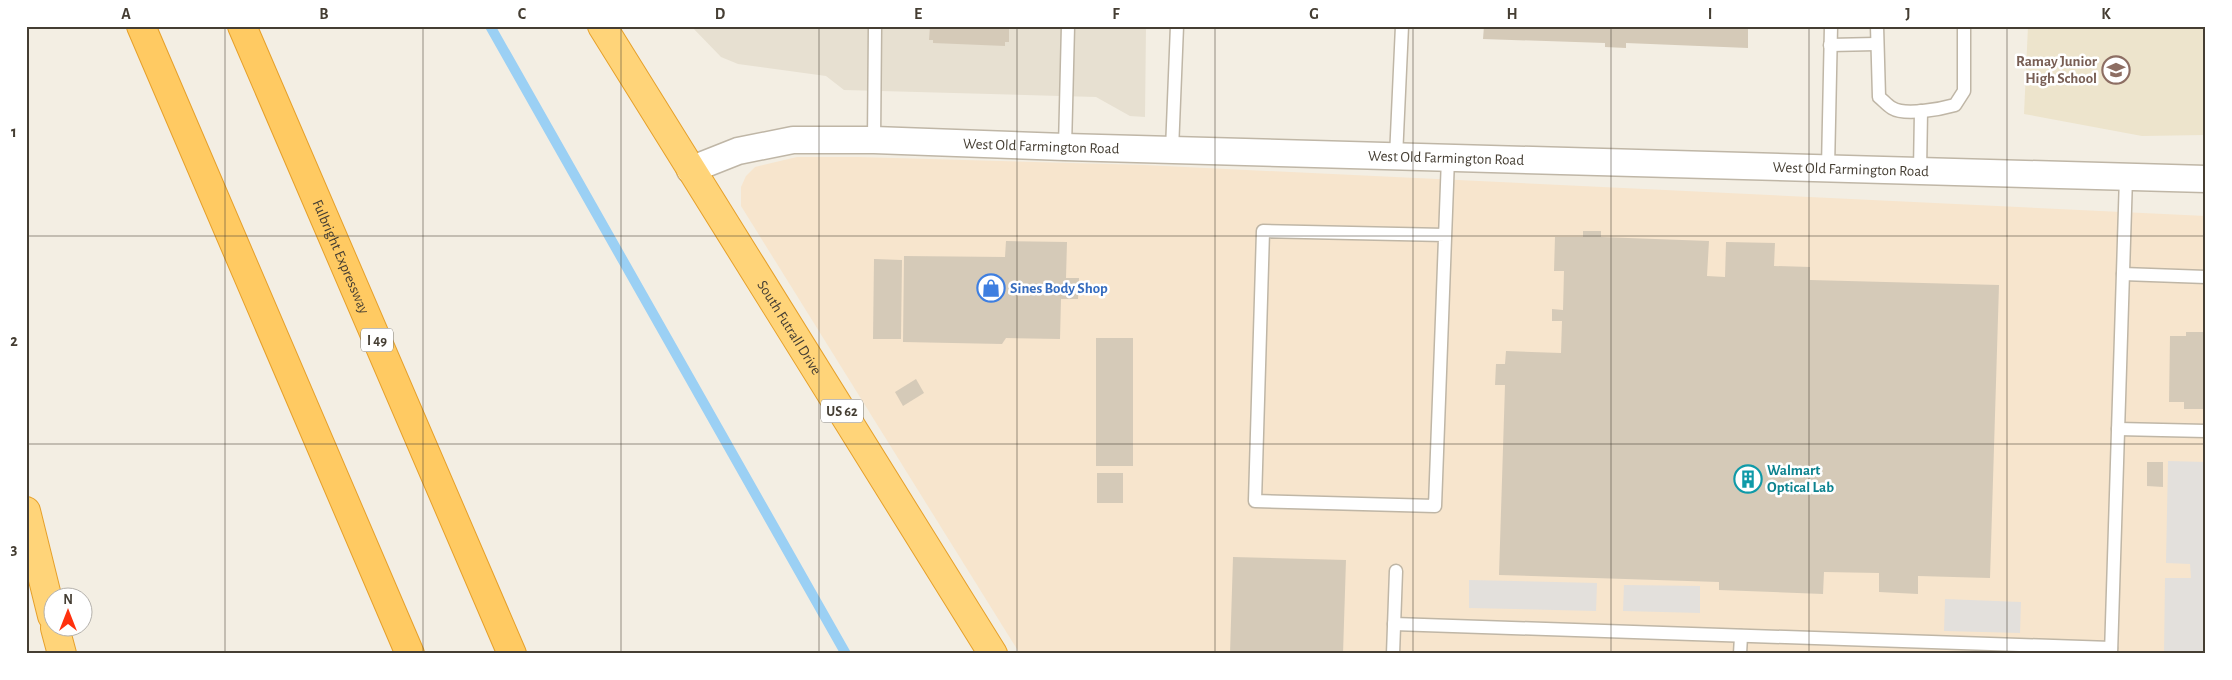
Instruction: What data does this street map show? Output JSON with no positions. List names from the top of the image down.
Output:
{
  "streets": {
    "highway": [
      "Fulbright Expressway",
      "South Futrall Drive",
      "I 49",
      "US 62"
    ],
    "street": ["West Old Farmington Road"]
  },
  "crossings": [
    ["West Old Farmington Road", "South Futrall Drive"]
  ],
  "places": {
    "school or university": ["Ramay Junior High School"],
    "shop": ["Sines Body Shop"],
    "building": ["Walmart Optical Lab"]
  },
  "north": "top",
  "grid": {
    "columns": [
      "A",
      "B",
      "C",
      "D",
      "E",
      "F",
      "G",
      "H",
      "I",
      "J",
      "K"
    ],
    "rows": ["1", "2", "3"]
  }
}
